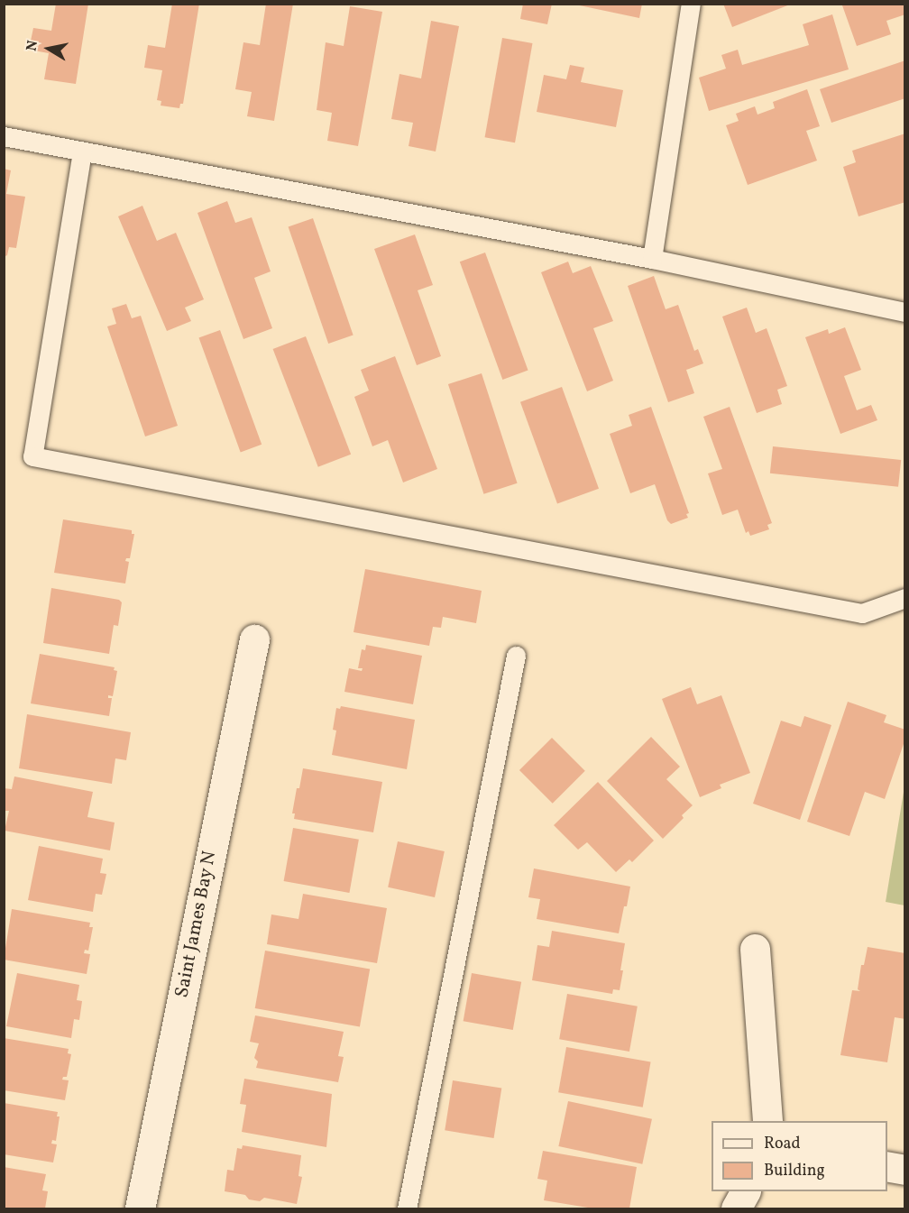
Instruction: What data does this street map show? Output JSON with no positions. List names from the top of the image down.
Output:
{
  "streets": {
    "street": ["Saint James Bay N"]
  },
  "legend": ["Road", "Building"],
  "north": "left"
}
